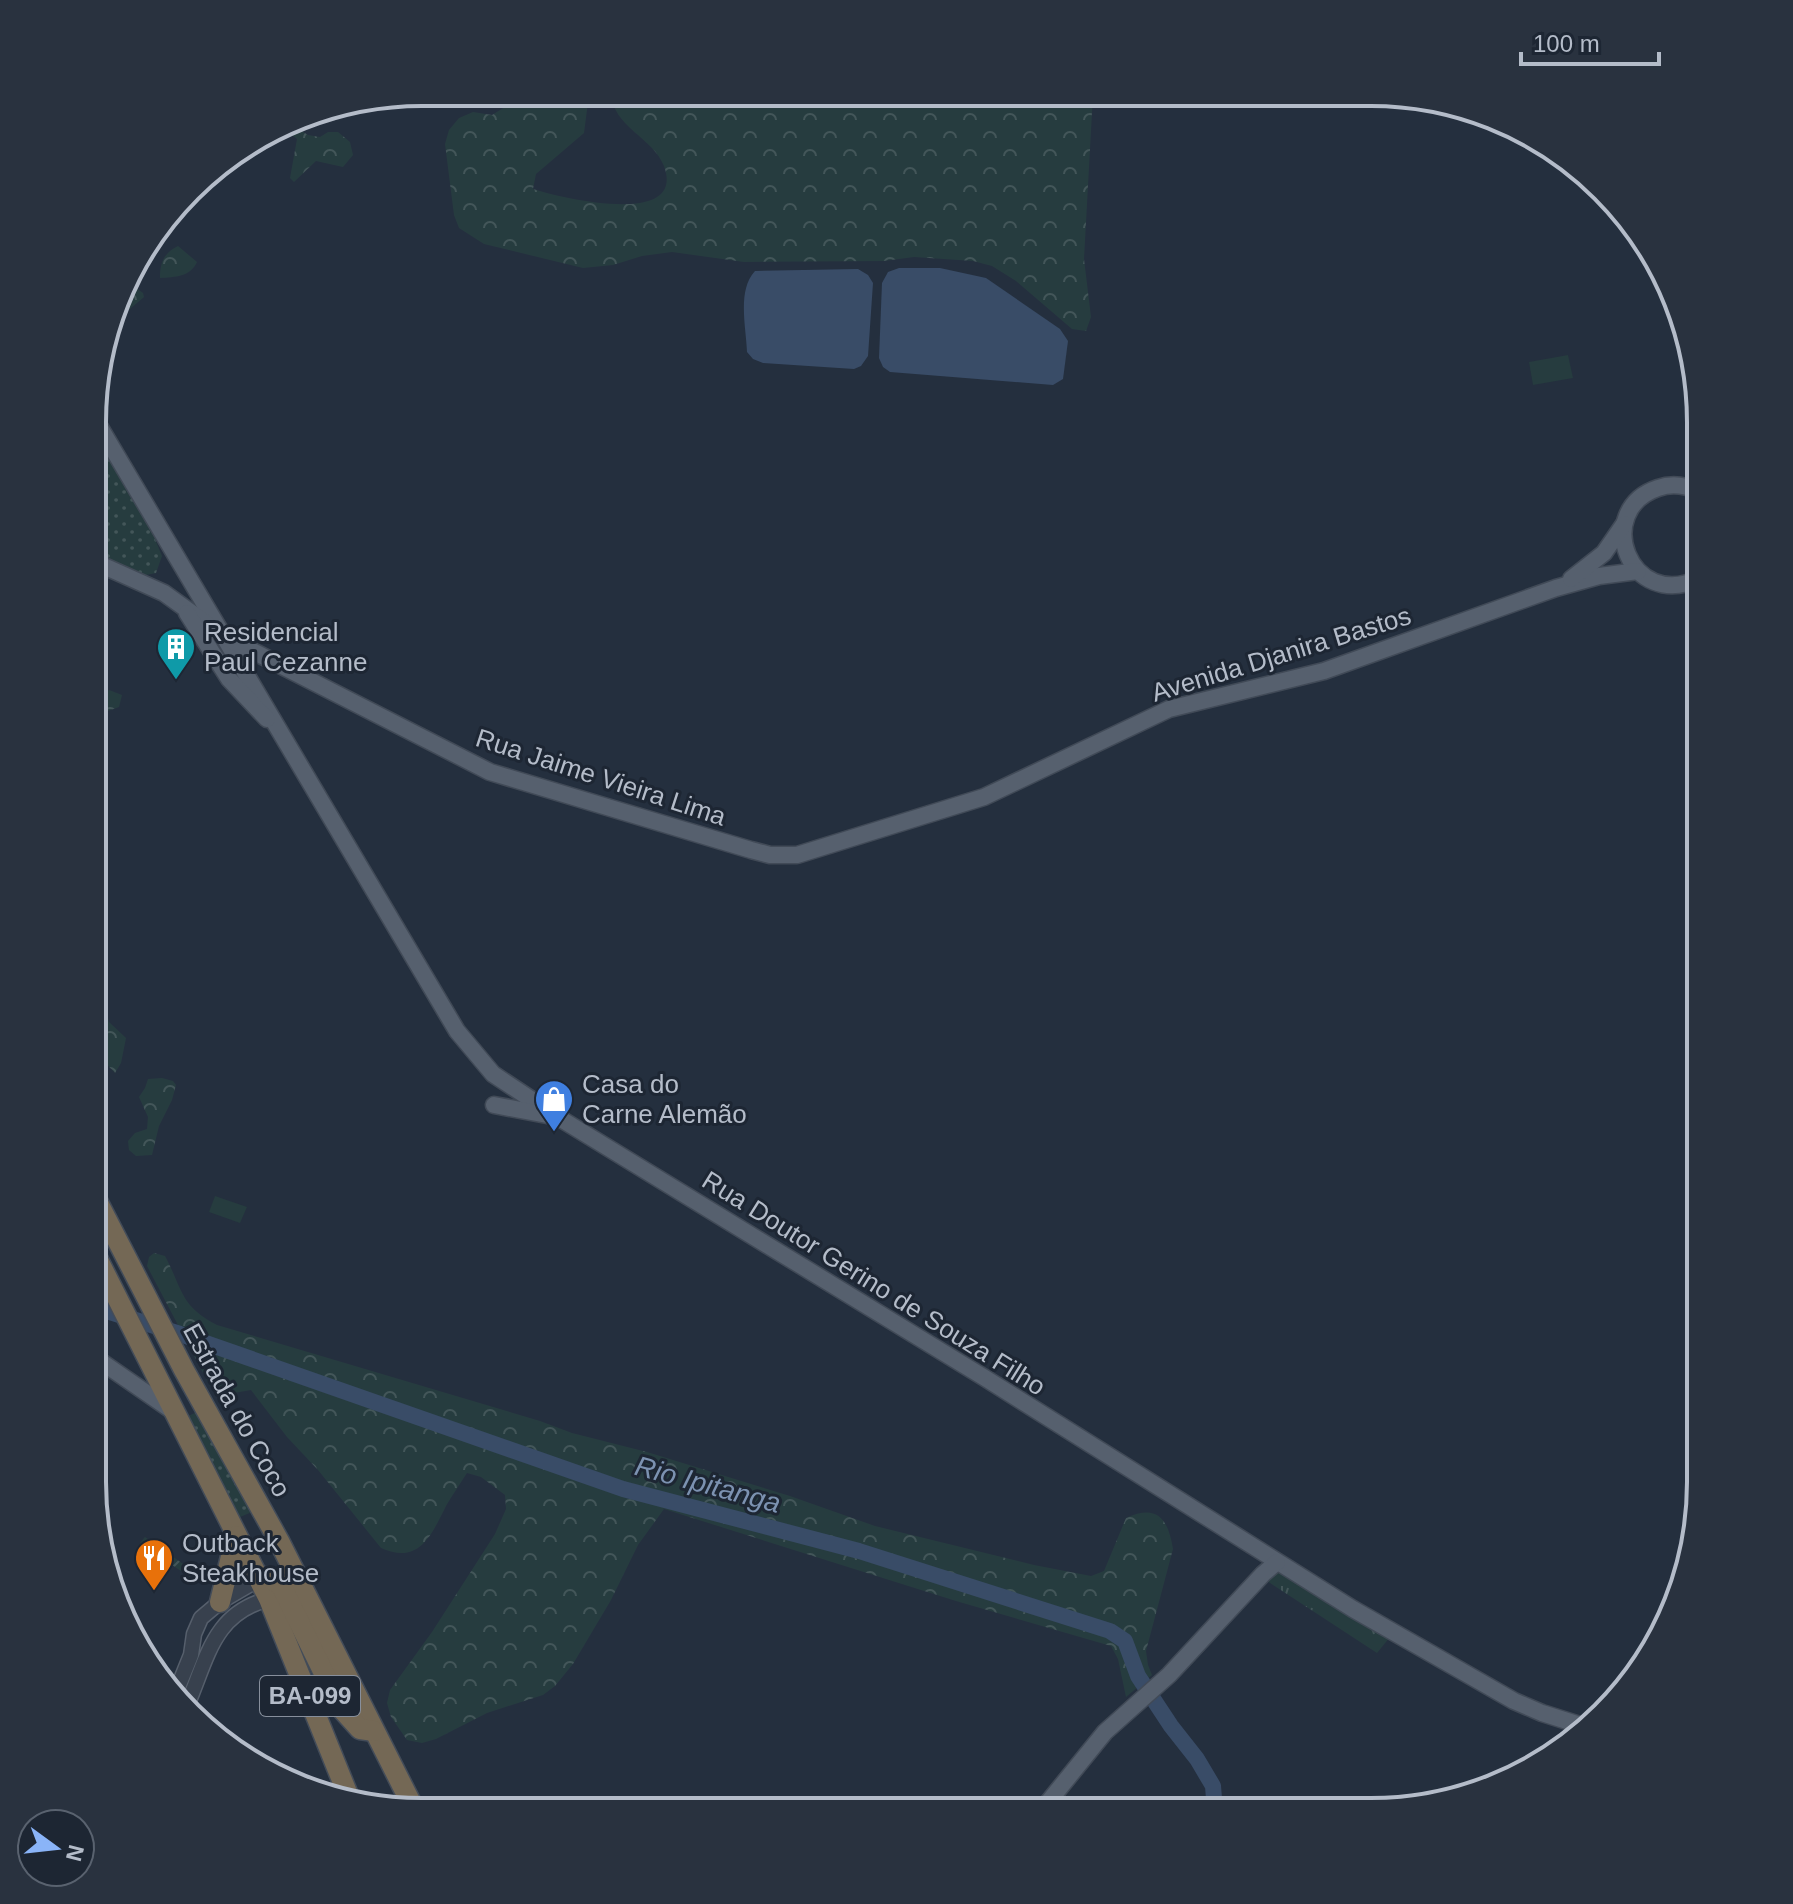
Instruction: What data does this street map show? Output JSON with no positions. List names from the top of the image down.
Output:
{
  "streets": {
    "highway": ["Estrada do Coco", "BA-099"],
    "main road": ["Avenida Djanira Bastos", "Rua Jaime Vieira Lima", "Rua Doutor Gerino de Souza Filho"]
  },
  "crossings": [
    ["Avenida Djanira Bastos", "Rua Jaime Vieira Lima"],
    ["Rua Jaime Vieira Lima", "Rua Doutor Gerino de Souza Filho"]
  ],
  "water": ["Rio Ipitanga"],
  "places": {
    "building": ["Residencial Paul Cezanne"],
    "shop": ["Casa do Carne Alemão"],
    "restaurant": ["Outback Steakhouse"]
  },
  "scale_bar": "100 m",
  "north": "right"
}
